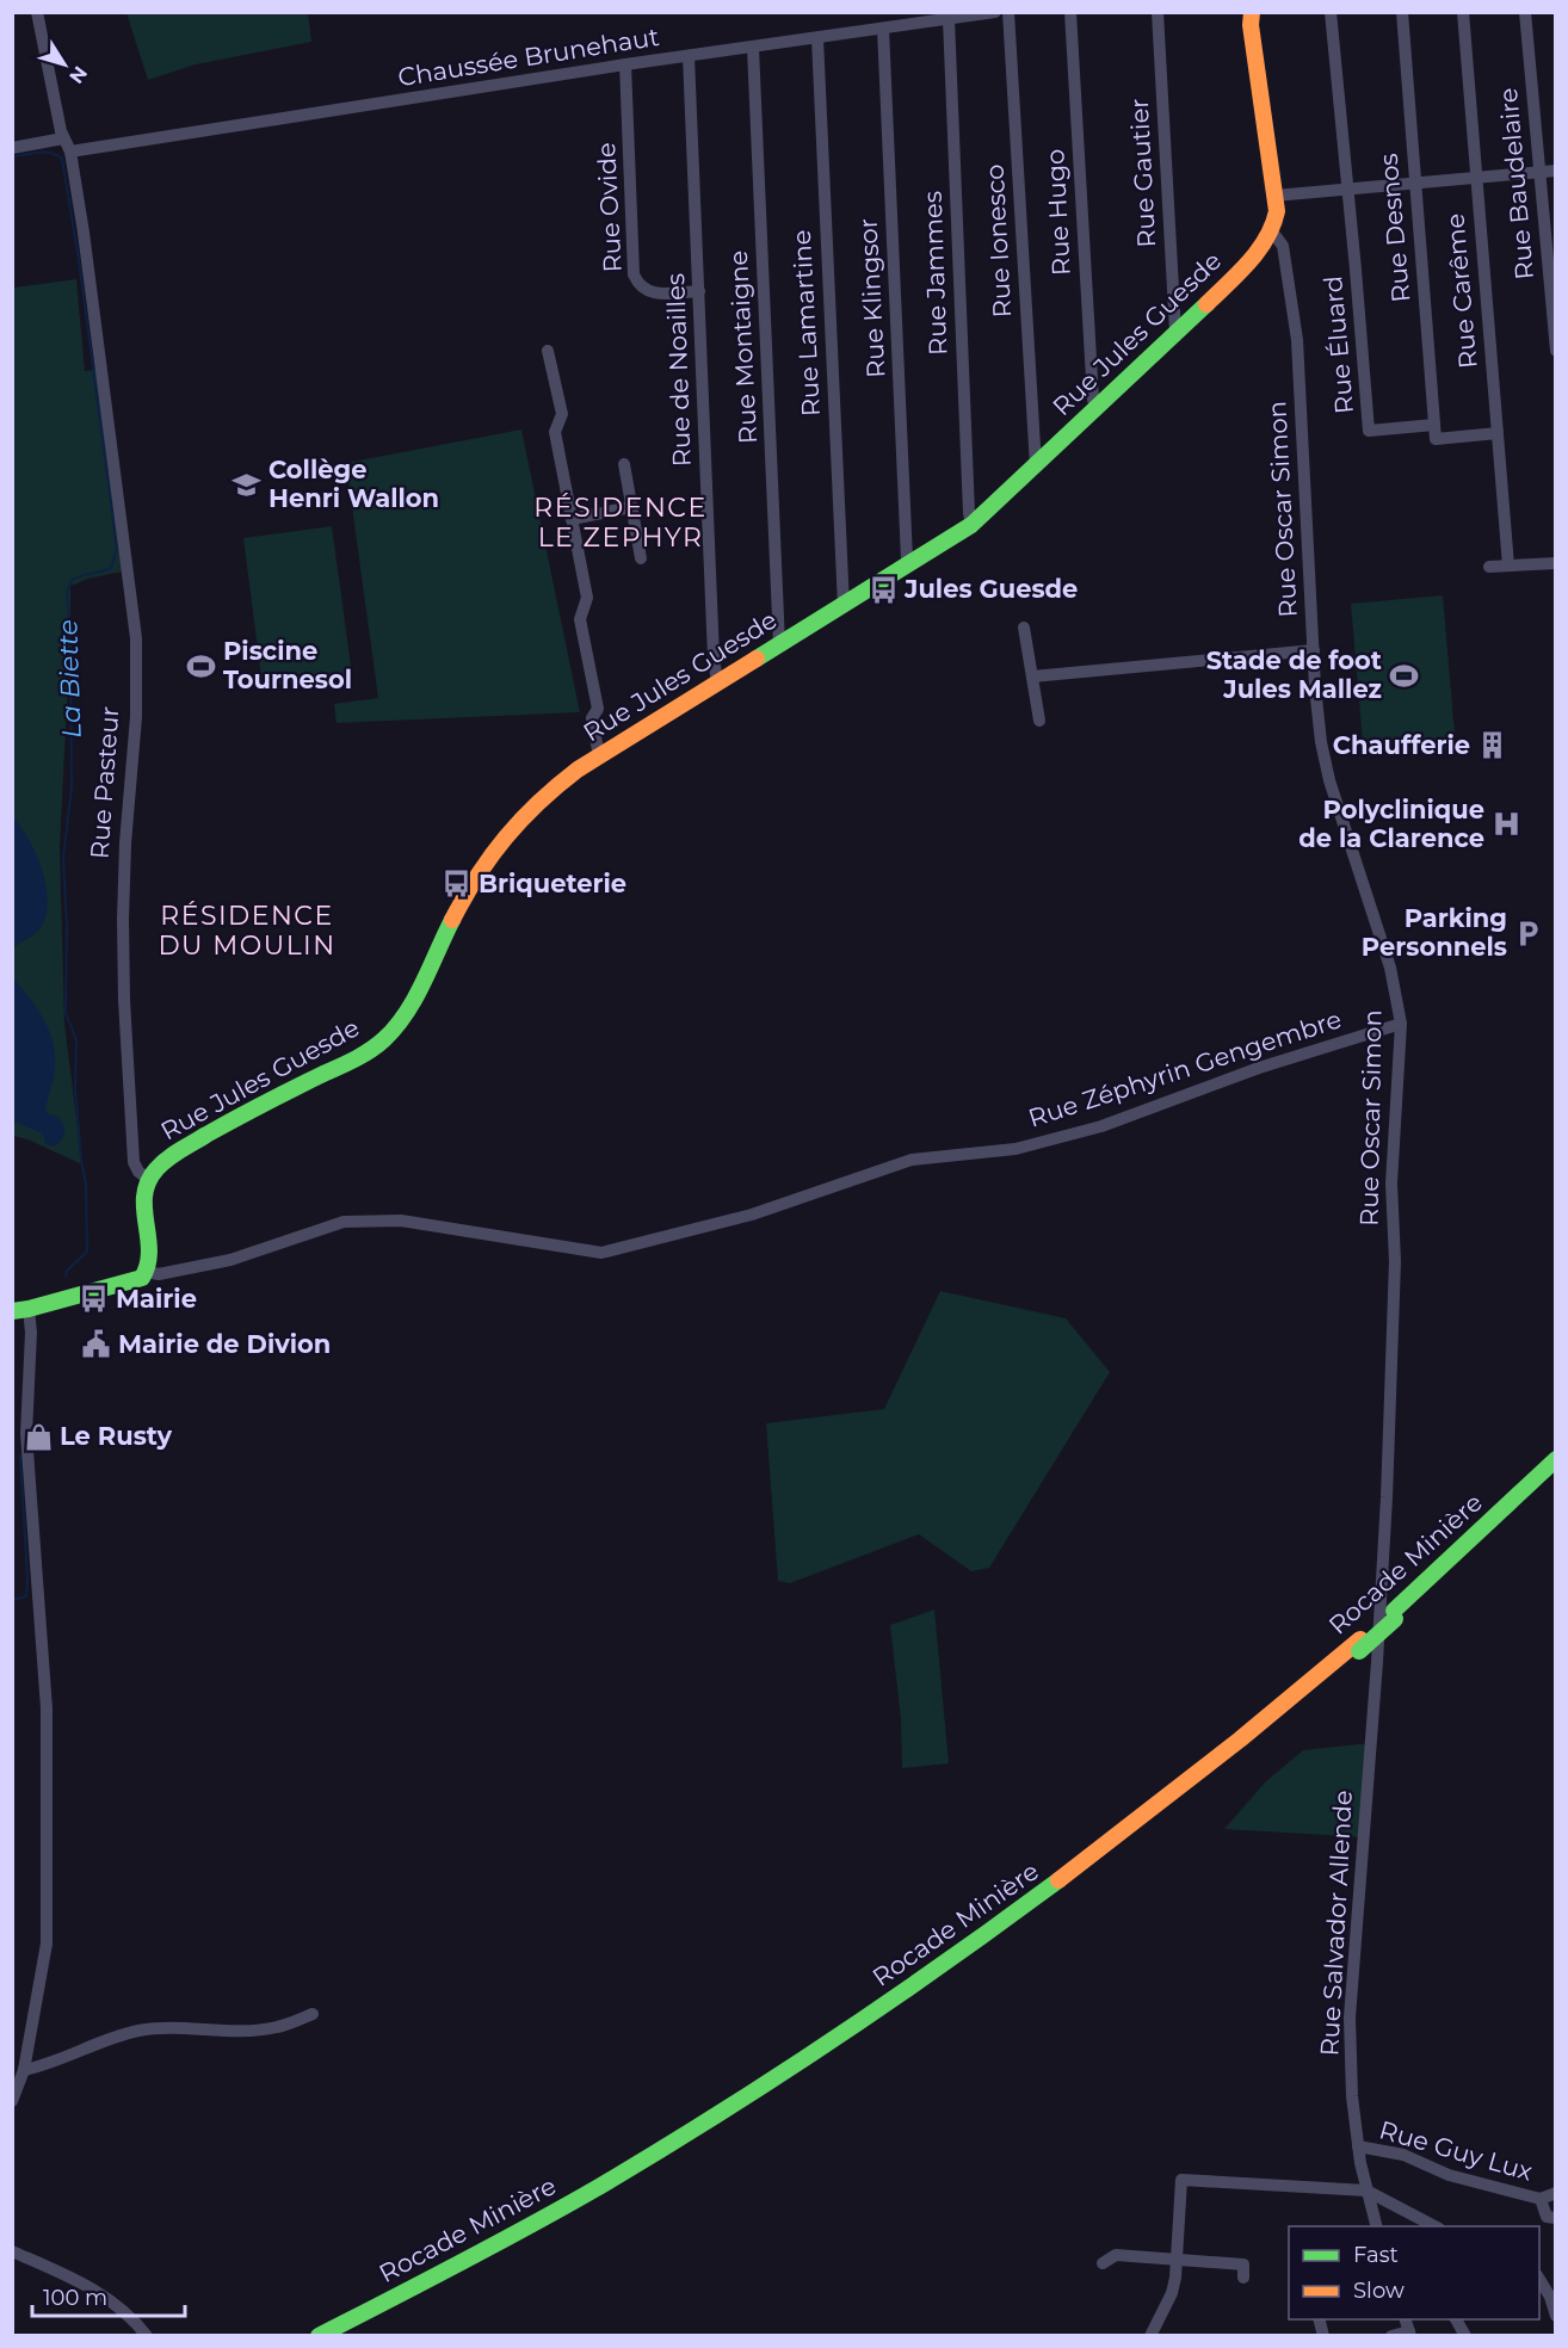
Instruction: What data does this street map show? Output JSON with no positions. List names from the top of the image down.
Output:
{
  "streets": {
    "main road": ["Rue Jules Guesde", "Rocade Minière"],
    "street": [
      "Chaussée Brunehaut",
      "Rue Gautier",
      "Rue Baudelaire",
      "Rue Ovide",
      "Rue Hugo",
      "Rue Desnos",
      "Rue Ionesco",
      "Rue Jammes",
      "Rue Carême",
      "Rue Klingsor",
      "Rue Lamartine",
      "Rue Éluard",
      "Rue Montaigne",
      "Rue de Noailles",
      "Rue Oscar Simon",
      "Rue Pasteur",
      "Rue Zéphyrin Gengembre",
      "Rue Salvador Allende",
      "Rue Guy Lux"
    ]
  },
  "crossings": [
    ["Chaussée Brunehaut", "Rue Ovide"],
    ["Chaussée Brunehaut", "Rue Jammes"],
    ["Chaussée Brunehaut", "Rue Klingsor"],
    ["Chaussée Brunehaut", "Rue Lamartine"],
    ["Chaussée Brunehaut", "Rue Montaigne"],
    ["Chaussée Brunehaut", "Rue de Noailles"],
    ["Chaussée Brunehaut", "Rue Pasteur"],
    ["Rue Gautier", "Rue Jules Guesde"],
    ["Rue Ovide", "Rue de Noailles"],
    ["Rue Hugo", "Rue Jules Guesde"],
    ["Rue Desnos", "Rue Éluard"],
    ["Rue Ionesco", "Rue Jules Guesde"],
    ["Rue Jammes", "Rue Jules Guesde"],
    ["Rue Klingsor", "Rue Jules Guesde"],
    ["Rue Lamartine", "Rue Jules Guesde"],
    ["Rue Jules Guesde", "Rue Montaigne"],
    ["Rue Jules Guesde", "Rue de Noailles"],
    ["Rue Jules Guesde", "Rue Oscar Simon"],
    ["Rue Jules Guesde", "Rue Pasteur"],
    ["Rue Oscar Simon", "Rue Zéphyrin Gengembre"],
    ["Rue Oscar Simon", "Rue Salvador Allende"],
    ["Rue Salvador Allende", "Rue Guy Lux"]
  ],
  "districts": ["RÉSIDENCE LE ZEPHYR", "RÉSIDENCE DU MOULIN"],
  "water": ["La Biette"],
  "places": {
    "school or university": ["Collège Henri Wallon"],
    "bus stop": ["Jules Guesde", "Briqueterie", "Mairie"],
    "sports": ["Piscine Tournesol", "Stade de foot Jules Mallez"],
    "building": ["Chaufferie"],
    "hospital": ["Polyclinique de la Clarence"],
    "parking": ["Parking Personnels"],
    "public building": ["Mairie de Divion"],
    "shop": ["Le Rusty"]
  },
  "legend": ["Fast", "Slow"],
  "scale_bar": "100 m",
  "north": "bottom right"
}
